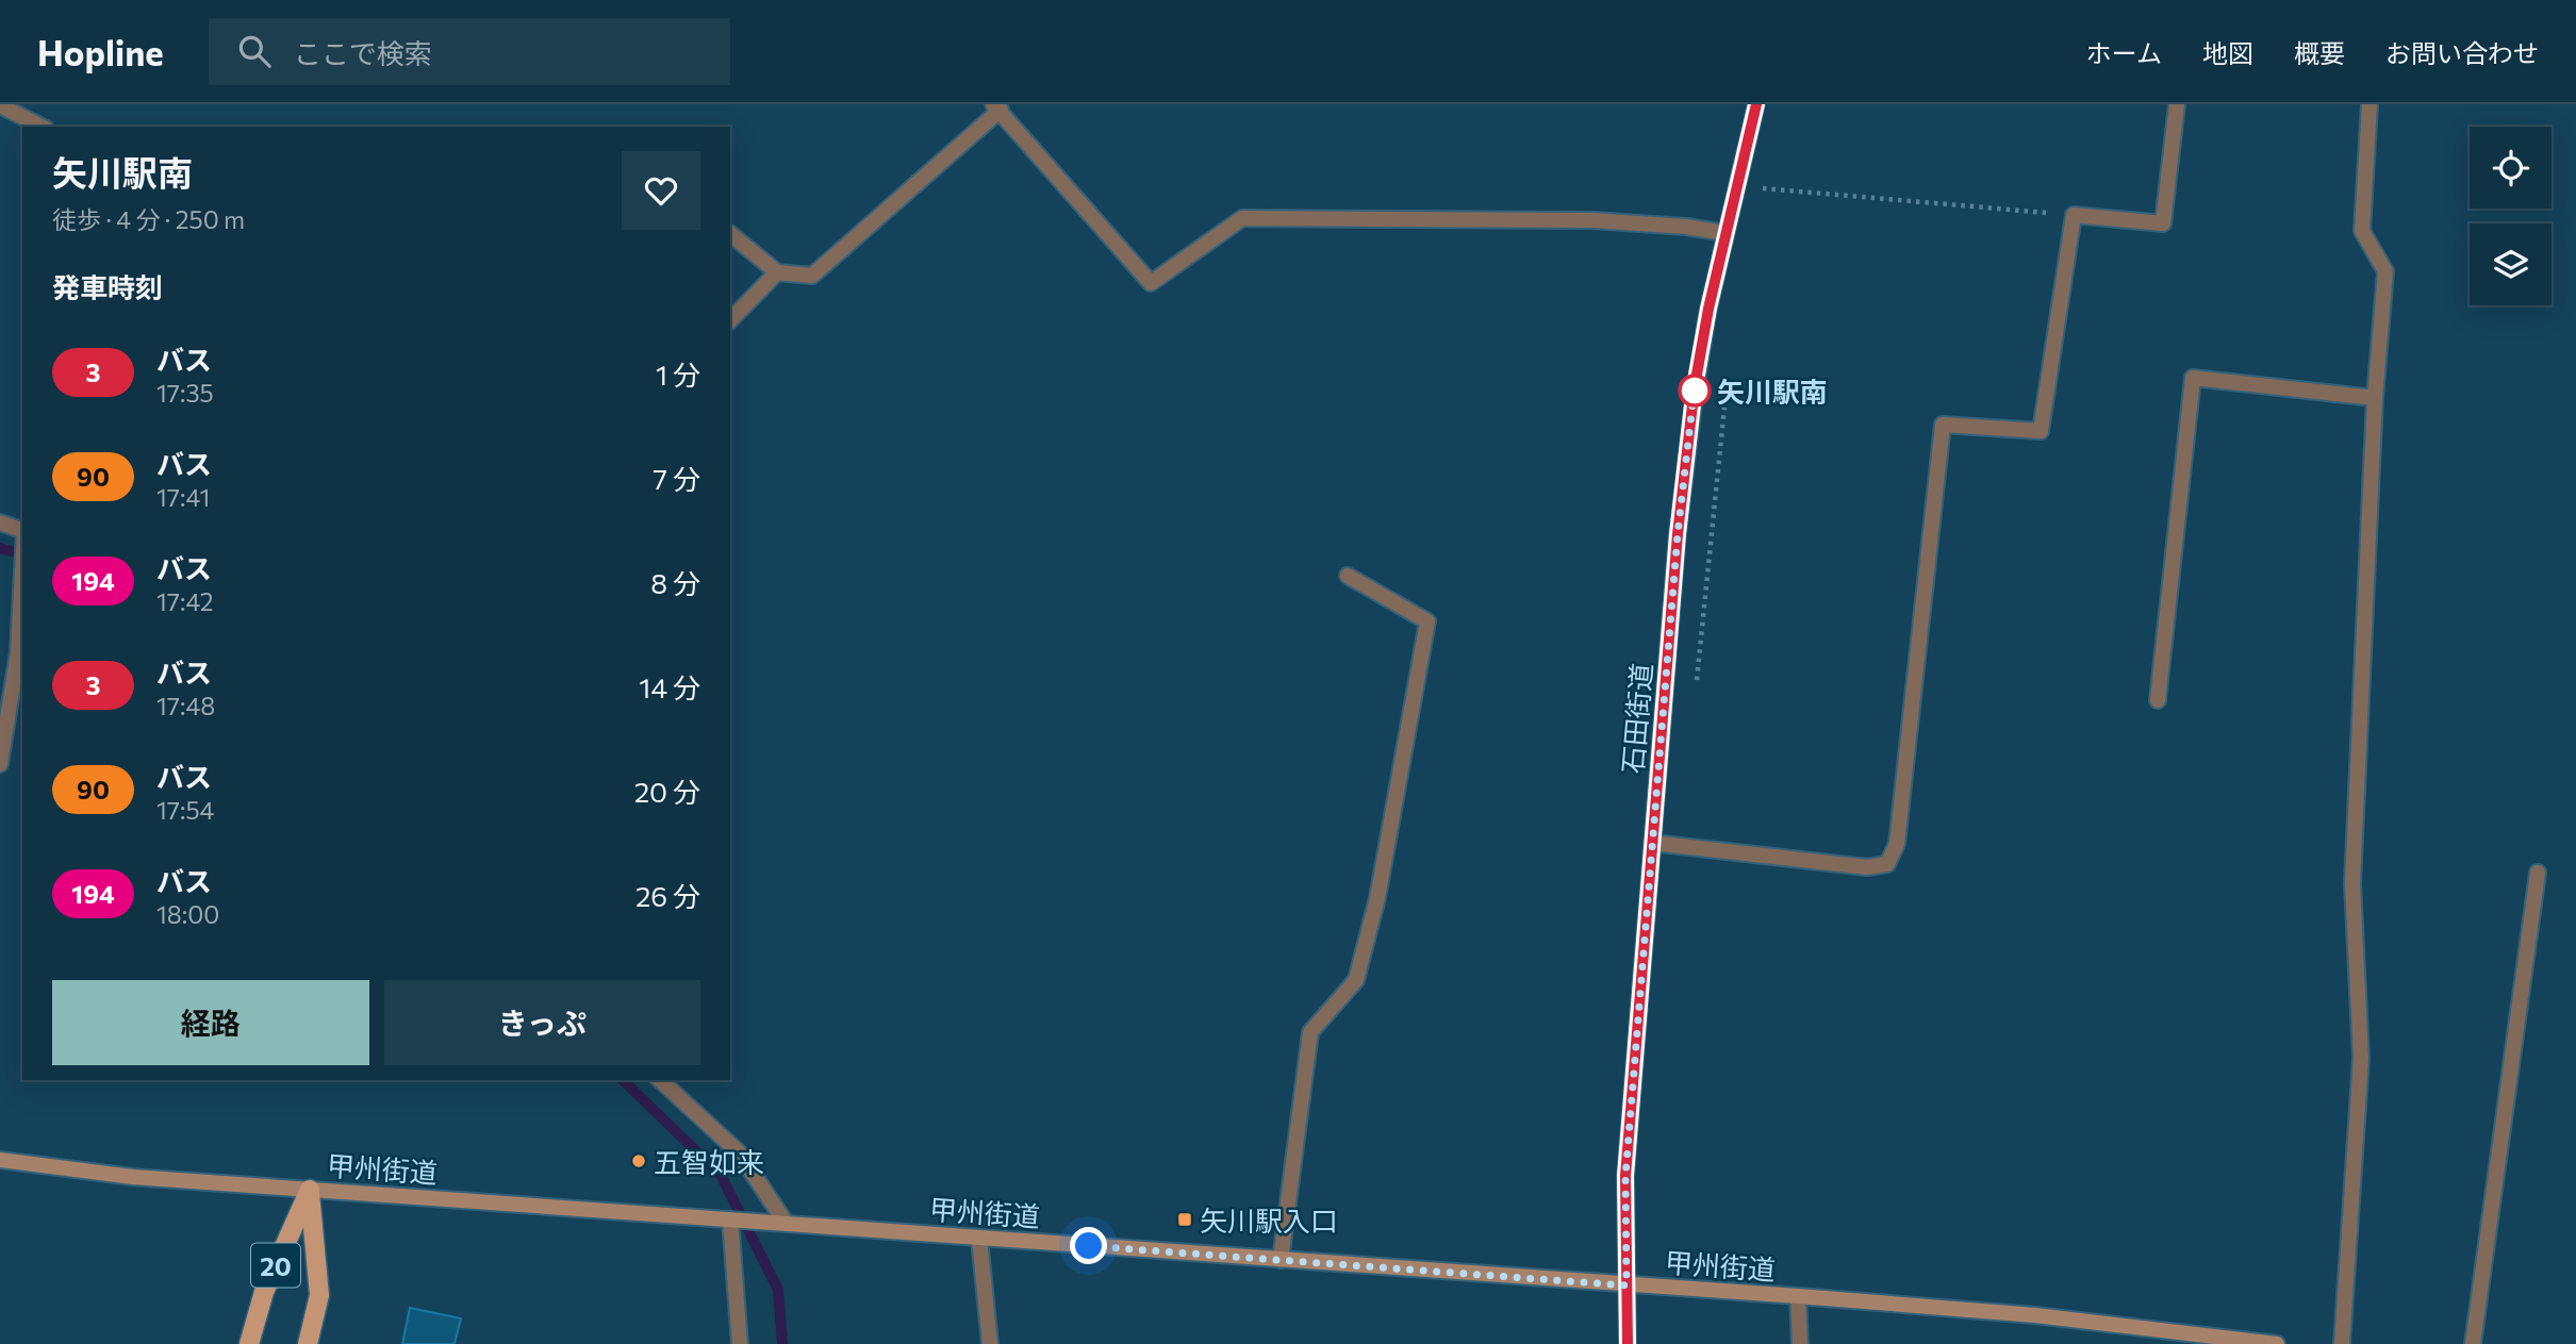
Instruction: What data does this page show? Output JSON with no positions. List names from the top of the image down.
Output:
{
  "streets": {
    "main road": ["甲州街道", "20"],
    "street": ["石田街道"]
  },
  "crossings": [
    ["石田街道", "甲州街道"],
    ["甲州街道", "20"]
  ],
  "places": {
    "other": ["矢川駅南", "五智如来"],
    "transit": ["矢川駅入口"]
  },
  "lines": ["bus line 3"],
  "page": {
    "header": "Hopline",
    "search": "ここで検索",
    "nav": [
      "ホーム",
      "地図",
      "概要",
      "お問い合わせ"
    ],
    "heading": [
      ["矢川駅南", "徒歩 · 4 分 · 250 m"],
      "発車時刻"
    ],
    "list": [
      {
        "mark": "3",
        "name": "バス",
        "note": "17:35",
        "value": "1 分"
      },
      {
        "mark": "90",
        "name": "バス",
        "note": "17:41",
        "value": "7 分"
      },
      {
        "mark": "194",
        "name": "バス",
        "note": "17:42",
        "value": "8 分"
      },
      {
        "mark": "3",
        "name": "バス",
        "note": "17:48",
        "value": "14 分"
      },
      {
        "mark": "90",
        "name": "バス",
        "note": "17:54",
        "value": "20 分"
      },
      {
        "mark": "194",
        "name": "バス",
        "note": "18:00",
        "value": "26 分"
      }
    ],
    "buttons": ["経路", "きっぷ"]
  }
}
